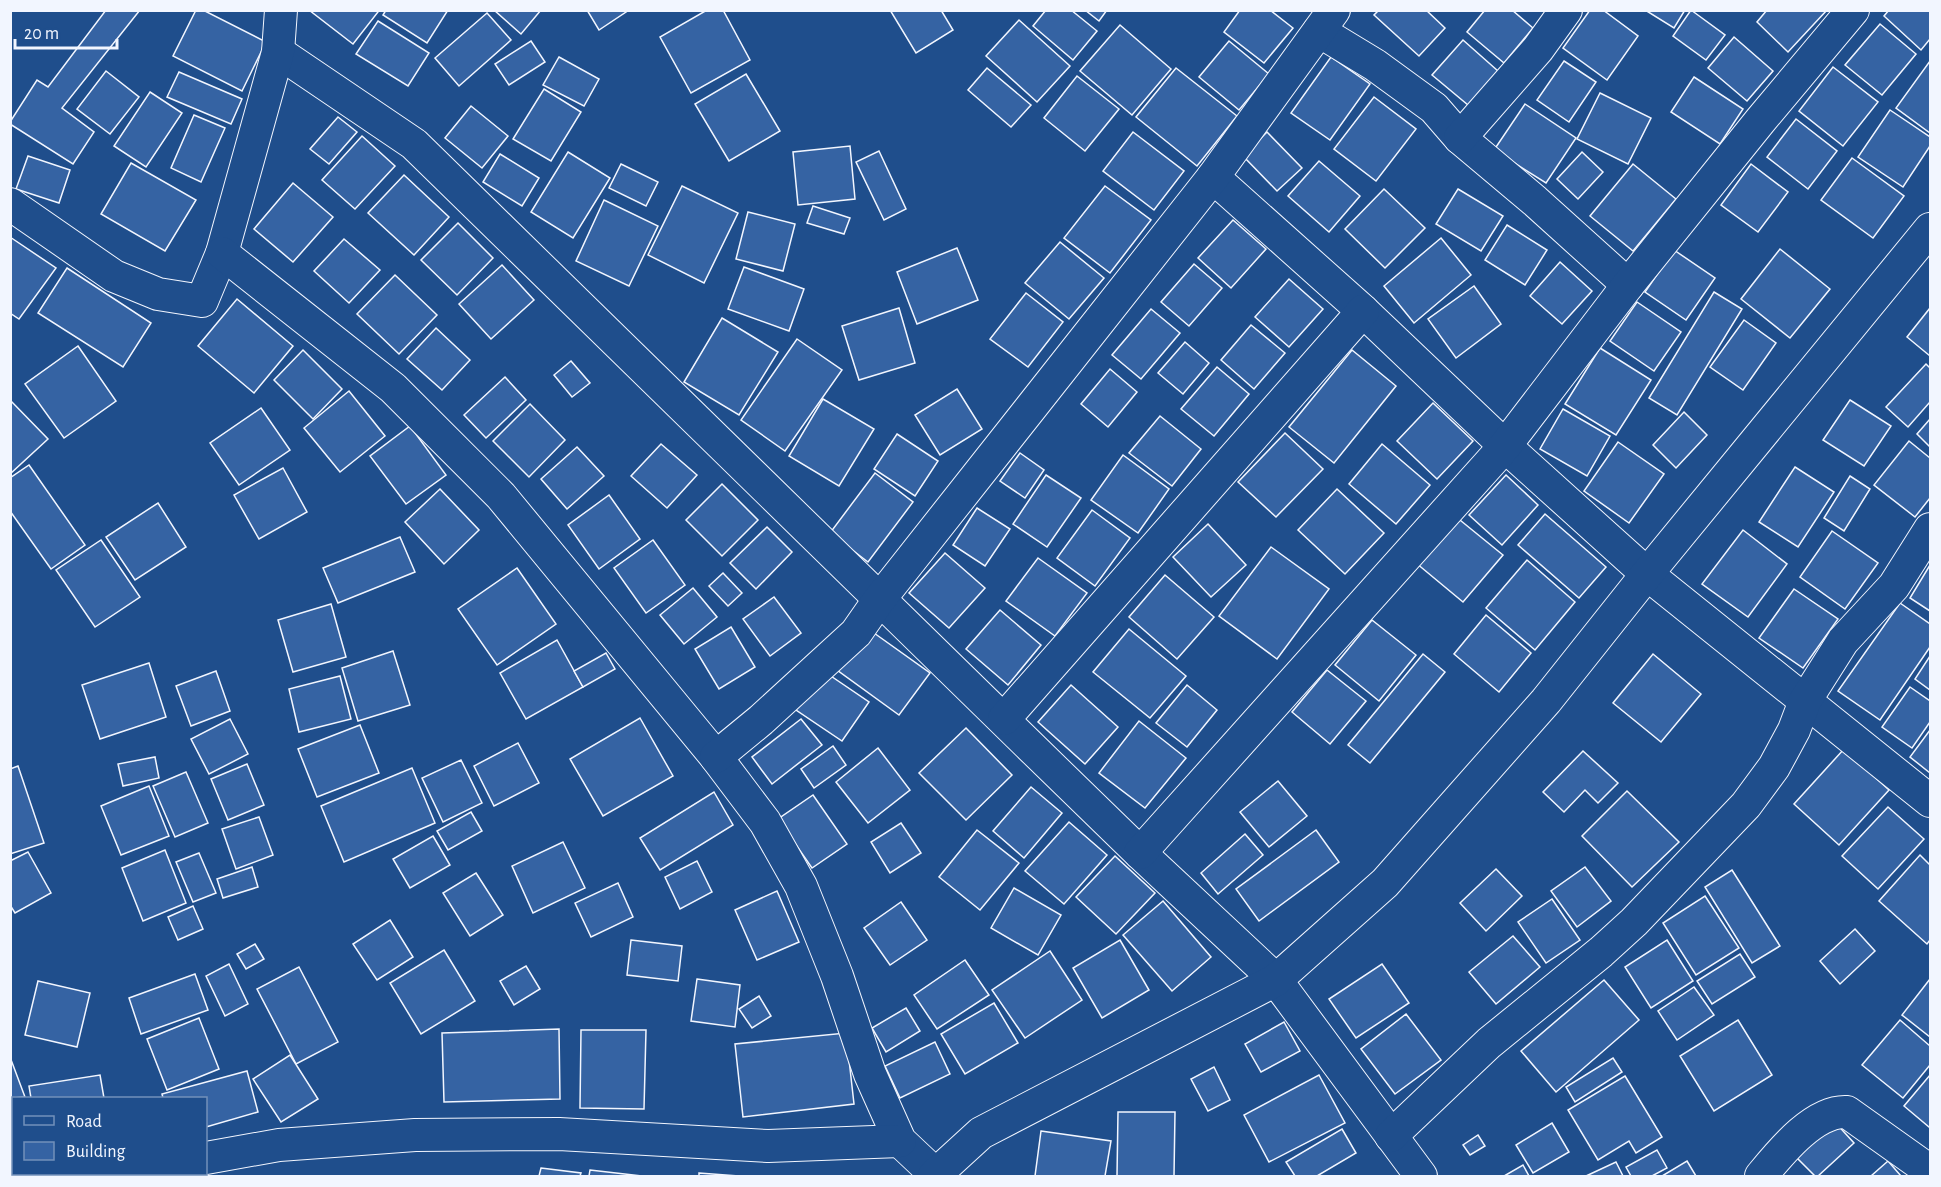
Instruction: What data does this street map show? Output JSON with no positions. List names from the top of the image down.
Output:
{
  "legend": ["Road", "Building"],
  "scale_bar": "20 m"
}
